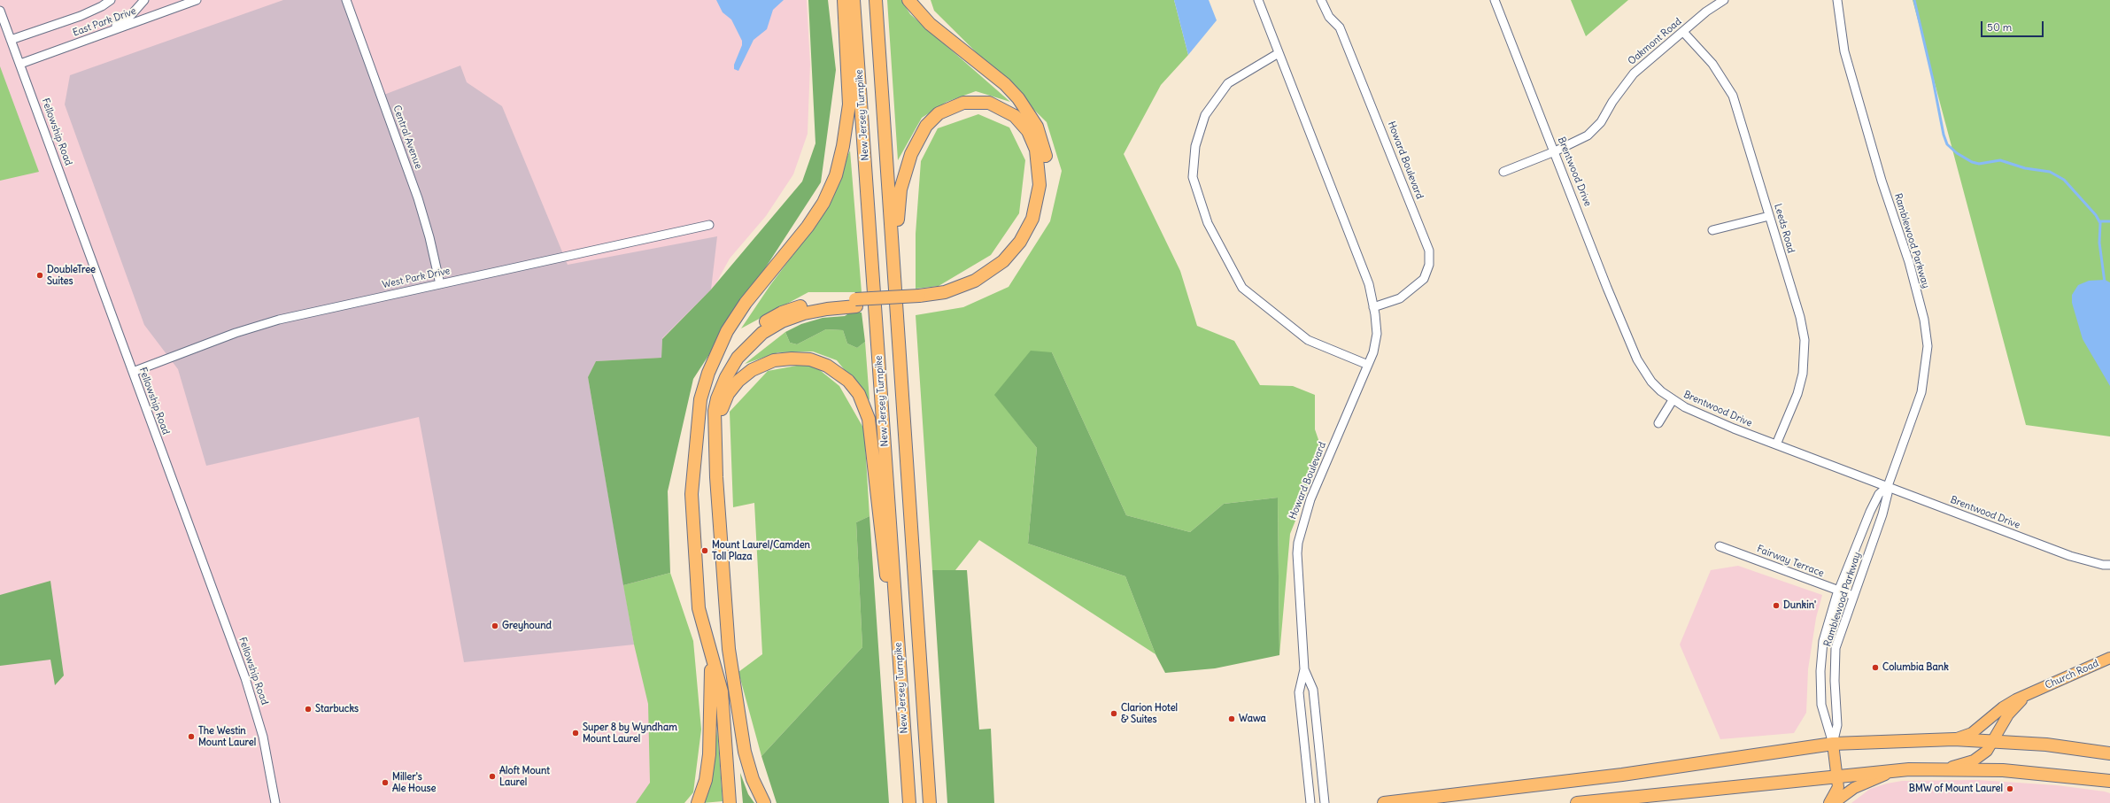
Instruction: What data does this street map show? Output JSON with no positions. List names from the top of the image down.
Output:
{
  "streets": {
    "highway": ["New Jersey Turnpike"],
    "main road": ["Church Road"],
    "street": [
      "East Park Drive",
      "Oakmont Road",
      "Fellowship Road",
      "Central Avenue",
      "Howard Boulevard",
      "Brentwood Drive",
      "Leeds Road",
      "Ramblewood Parkway",
      "West Park Drive",
      "Fairway Terrace"
    ]
  },
  "crossings": [
    ["East Park Drive", "Fellowship Road"],
    ["Oakmont Road", "Brentwood Drive"],
    ["Oakmont Road", "Leeds Road"],
    ["Fellowship Road", "West Park Drive"],
    ["Central Avenue", "West Park Drive"],
    ["Brentwood Drive", "Leeds Road"],
    ["Brentwood Drive", "Ramblewood Parkway"],
    ["Ramblewood Parkway", "Fairway Terrace"]
  ],
  "places": [
    "DoubleTree Suites",
    "Mount Laurel/Camden Toll Plaza",
    "Dunkin'",
    "Greyhound",
    "Columbia Bank",
    "Starbucks",
    "Clarion Hotel & Suites",
    "Wawa",
    "Super 8 by Wyndham Mount Laurel",
    "The Westin Mount Laurel",
    "Aloft Mount Laurel",
    "Miller's Ale House",
    "BMW of Mount Laurel"
  ],
  "scale_bar": "50 m"
}
